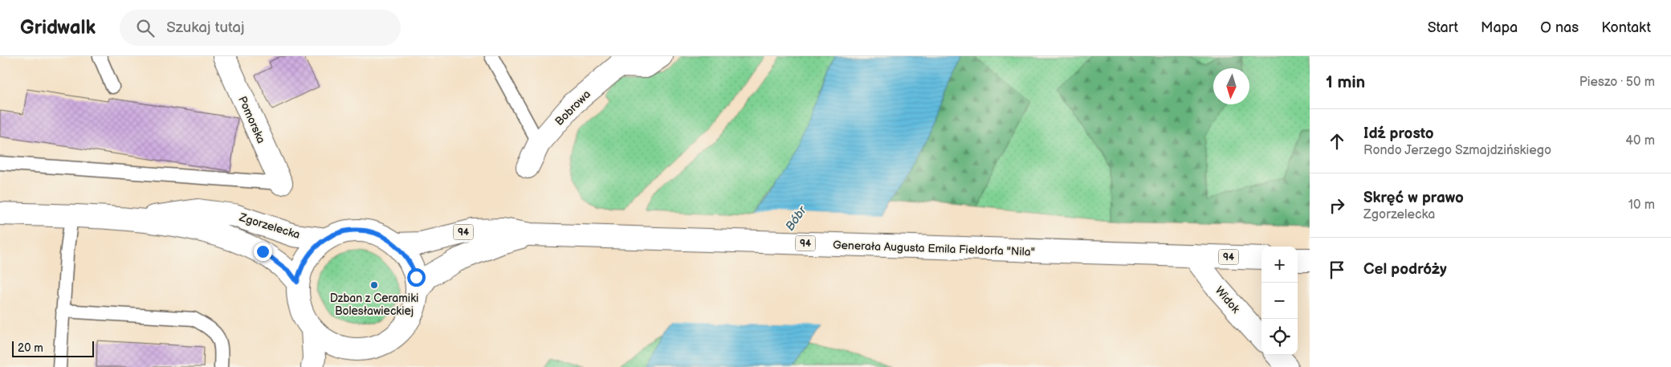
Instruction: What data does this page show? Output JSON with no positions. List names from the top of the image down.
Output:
{
  "streets": {
    "main road": [
      "Bobrowa",
      "Pomorska",
      "Zgorzelecka",
      "94",
      "Generała Augusta Emila Fieldorfa \"Nila\"",
      "Widok"
    ]
  },
  "crossings": [
    ["Zgorzelecka", "94"],
    ["Zgorzelecka", "Generała Augusta Emila Fieldorfa \"Nila\""],
    ["94", "Generała Augusta Emila Fieldorfa \"Nila\""],
    ["Generała Augusta Emila Fieldorfa \"Nila\"", "Widok"]
  ],
  "water": ["Bóbr"],
  "places": ["Dzban z Ceramiki Bolesławieckiej"],
  "scale_bar": "20 m",
  "north": "bottom",
  "page": {
    "header": "Gridwalk",
    "search": "Szukaj tutaj",
    "nav": [
      "Start",
      "Mapa",
      "O nas",
      "Kontakt"
    ],
    "heading": ["1 min", "Pieszo · 50 m"],
    "list": [
      ["Idź prosto", "Rondo Jerzego Szmajdzińskiego", "40 m"],
      ["Skręć w prawo", "Zgorzelecka", "10 m"],
      "Cel podróży"
    ],
    "map_buttons": ["+", "−"],
    "scale": "20 m"
  }
}
